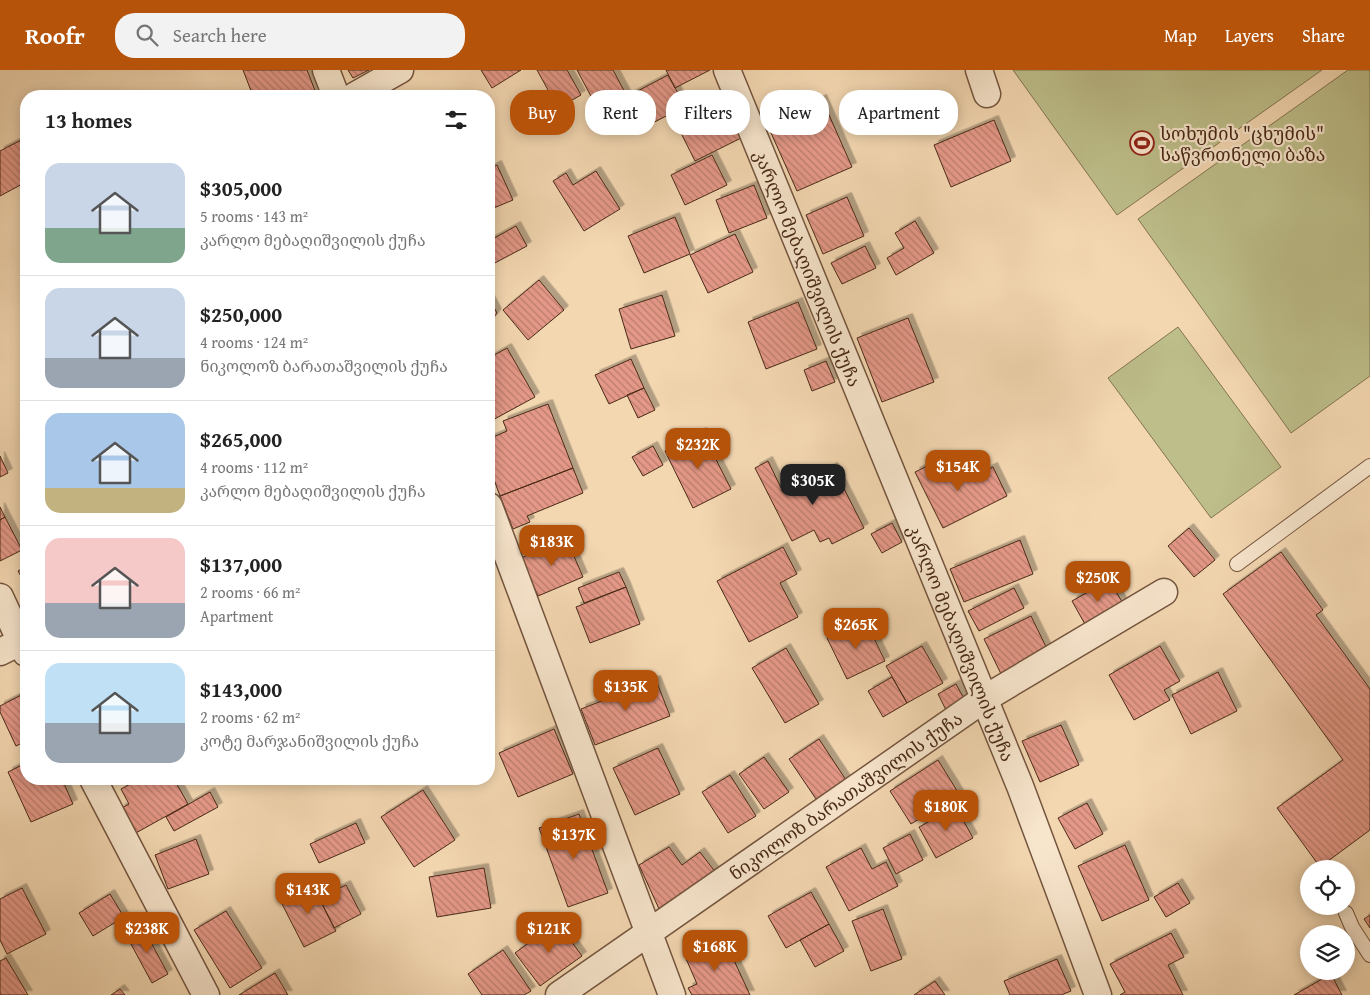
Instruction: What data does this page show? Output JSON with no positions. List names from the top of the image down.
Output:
{
  "streets": {
    "street": ["კარლო მებაღიშვილის ქუჩა", "ნიკოლოზ ბარათაშვილის ქუჩა"]
  },
  "crossings": [
    ["კარლო მებაღიშვილის ქუჩა", "ნიკოლოზ ბარათაშვილის ქუჩა"]
  ],
  "places": {
    "sports": ["სოხუმის \"ცხუმის\" საწვრთნელი ბაზა"]
  },
  "page": {
    "header": "Roofr",
    "search": "Search here",
    "nav": ["Map", "Layers", "Share"],
    "chip": [
      "Buy",
      "Rent",
      "Filters",
      "New",
      "Apartment"
    ],
    "heading": "13 homes",
    "list": [
      {
        "name": "$305,000",
        "note": "5 rooms · 143 m² · კარლო მებაღიშვილის ქუჩა"
      },
      {
        "name": "$250,000",
        "note": "4 rooms · 124 m² · ნიკოლოზ ბარათაშვილის ქუჩა"
      },
      {
        "name": "$265,000",
        "note": "4 rooms · 112 m² · კარლო მებაღიშვილის ქუჩა"
      },
      {
        "name": "$137,000",
        "note": "2 rooms · 66 m² · Apartment"
      },
      {
        "name": "$143,000",
        "note": "2 rooms · 62 m² · კოტე მარჯანიშვილის ქუჩა"
      }
    ],
    "price": [
      "$232K",
      "$154K",
      "$305K",
      "$183K",
      "$250K",
      "$265K",
      "$135K",
      "$180K",
      "$137K",
      "$143K",
      "$238K",
      "$121K",
      "$168K"
    ]
  }
}
